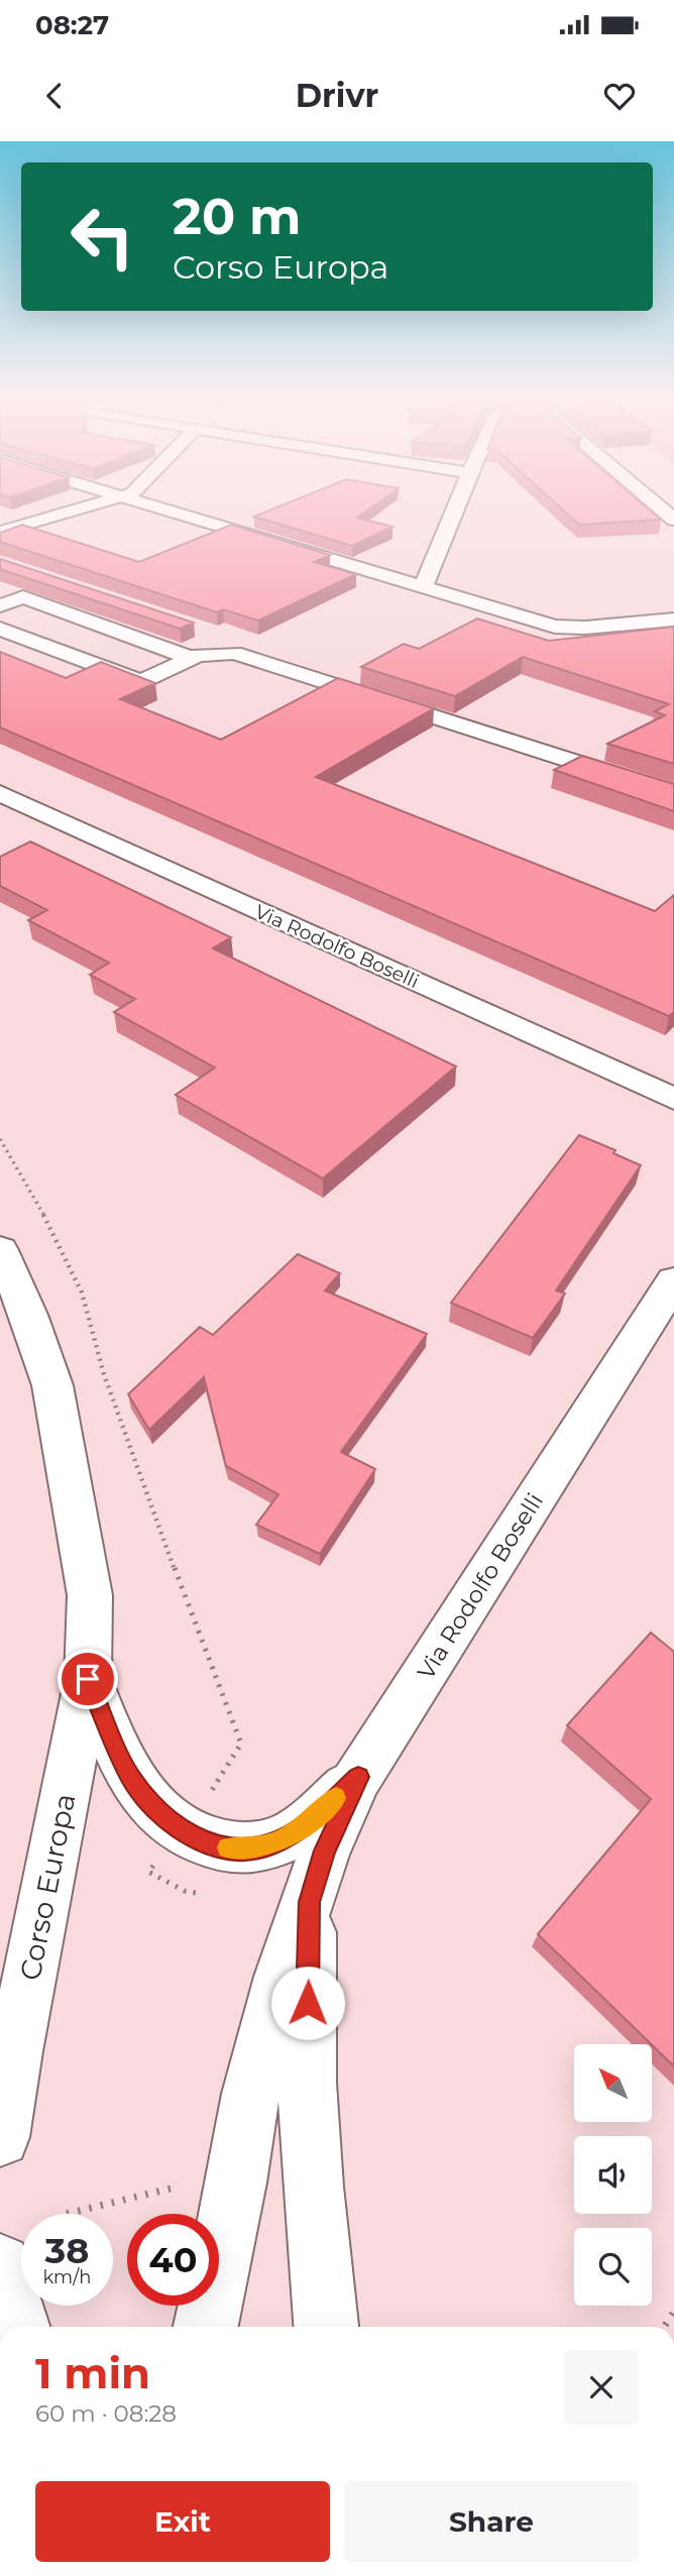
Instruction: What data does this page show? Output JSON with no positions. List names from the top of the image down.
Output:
{
  "streets": {
    "street": ["Via Rodolfo Boselli", "Corso Europa"]
  },
  "crossings": [
    ["Via Rodolfo Boselli", "Corso Europa"]
  ],
  "north": "top left",
  "page": {
    "status": "08:27",
    "header": "Drivr",
    "turn": ["20 m", "Corso Europa"],
    "speed": "38 km/h",
    "limit": "40",
    "heading": ["1 min", "60 m · 08:28"],
    "buttons": ["Exit", "Share"]
  }
}
